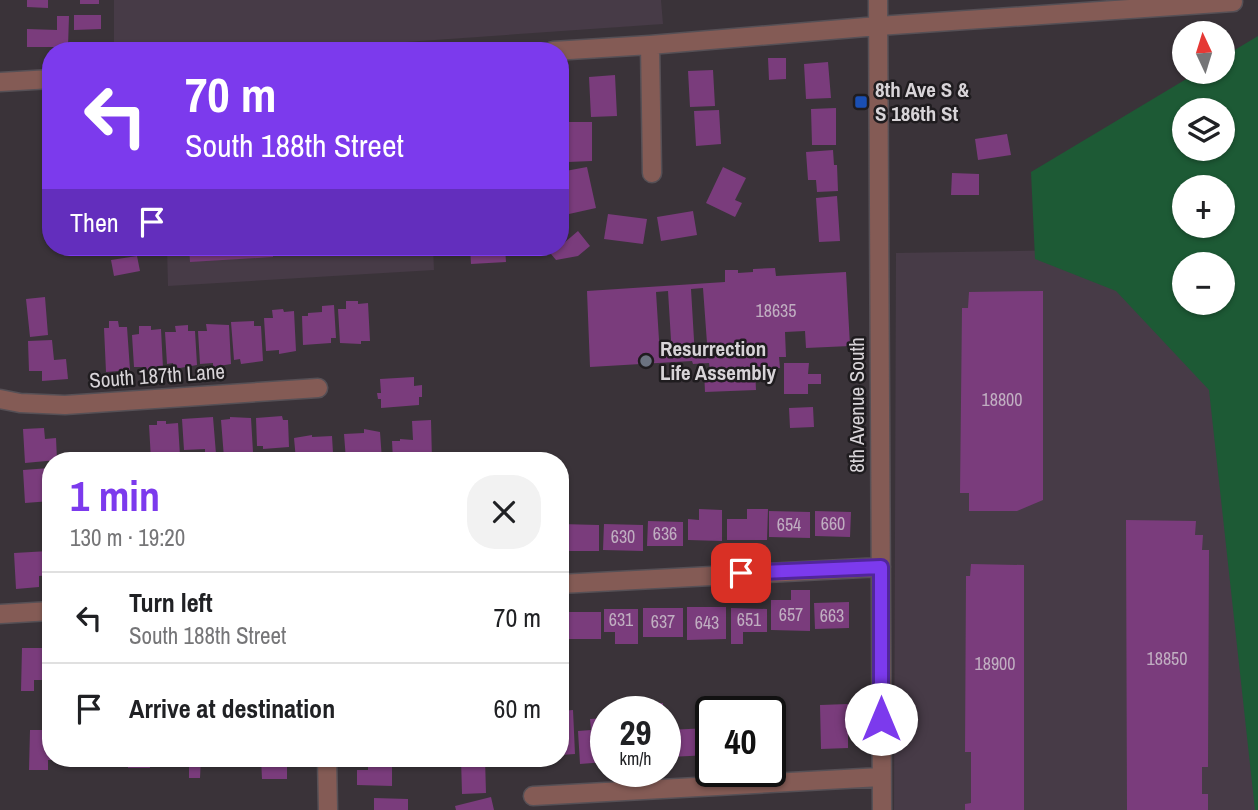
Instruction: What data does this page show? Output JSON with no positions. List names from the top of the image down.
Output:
{
  "streets": {
    "street": ["South 187th Lane", "8th Avenue South"]
  },
  "places": {
    "transit": ["8th Ave S & S 186th St"],
    "other": ["Resurrection Life Assembly"]
  },
  "house_numbers": [
    "18635",
    "18800",
    "660",
    "654",
    "636",
    "630",
    "657",
    "663",
    "631",
    "651",
    "637",
    "643",
    "18850",
    "18900"
  ],
  "north": "top",
  "page": {
    "map_buttons": ["+", "−"],
    "turn": ["70 m", "South 188th Street"],
    "then": "Then",
    "heading": ["1 min", "130 m · 19:20"],
    "list": [
      {
        "name": "Turn left",
        "note": "South 188th Street",
        "value": "70 m"
      },
      {
        "name": "Arrive at destination",
        "value": "60 m"
      }
    ],
    "speed": "29 km/h",
    "limit": "40"
  }
}
